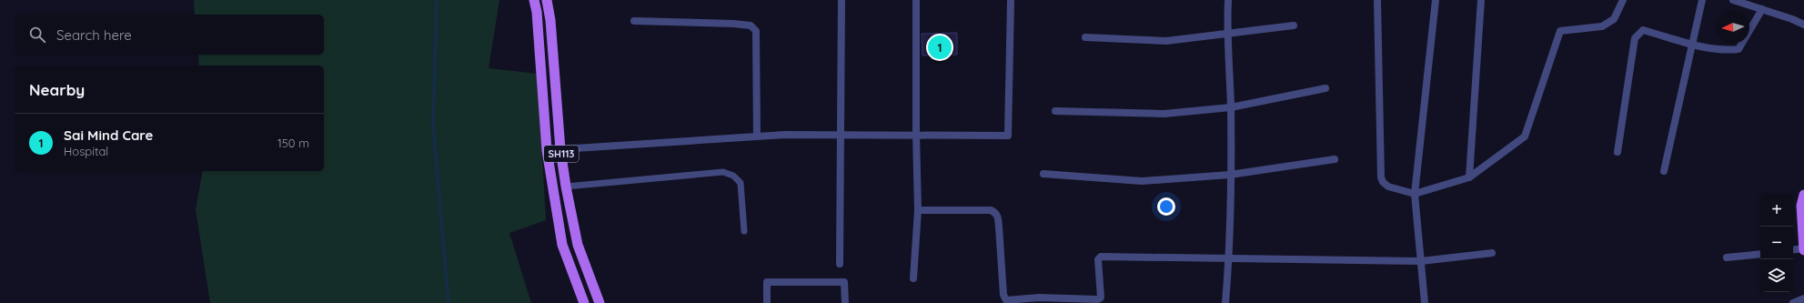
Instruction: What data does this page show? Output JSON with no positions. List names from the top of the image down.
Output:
{
  "streets": {
    "main road": ["SH113"]
  },
  "north": "left",
  "page": {
    "search": "Search here",
    "pins": "1",
    "heading": "Nearby",
    "list": [
      {
        "mark": "1",
        "name": "Sai Mind Care",
        "note": "Hospital",
        "value": "150 m"
      }
    ],
    "map_buttons": ["+", "−"]
  }
}
